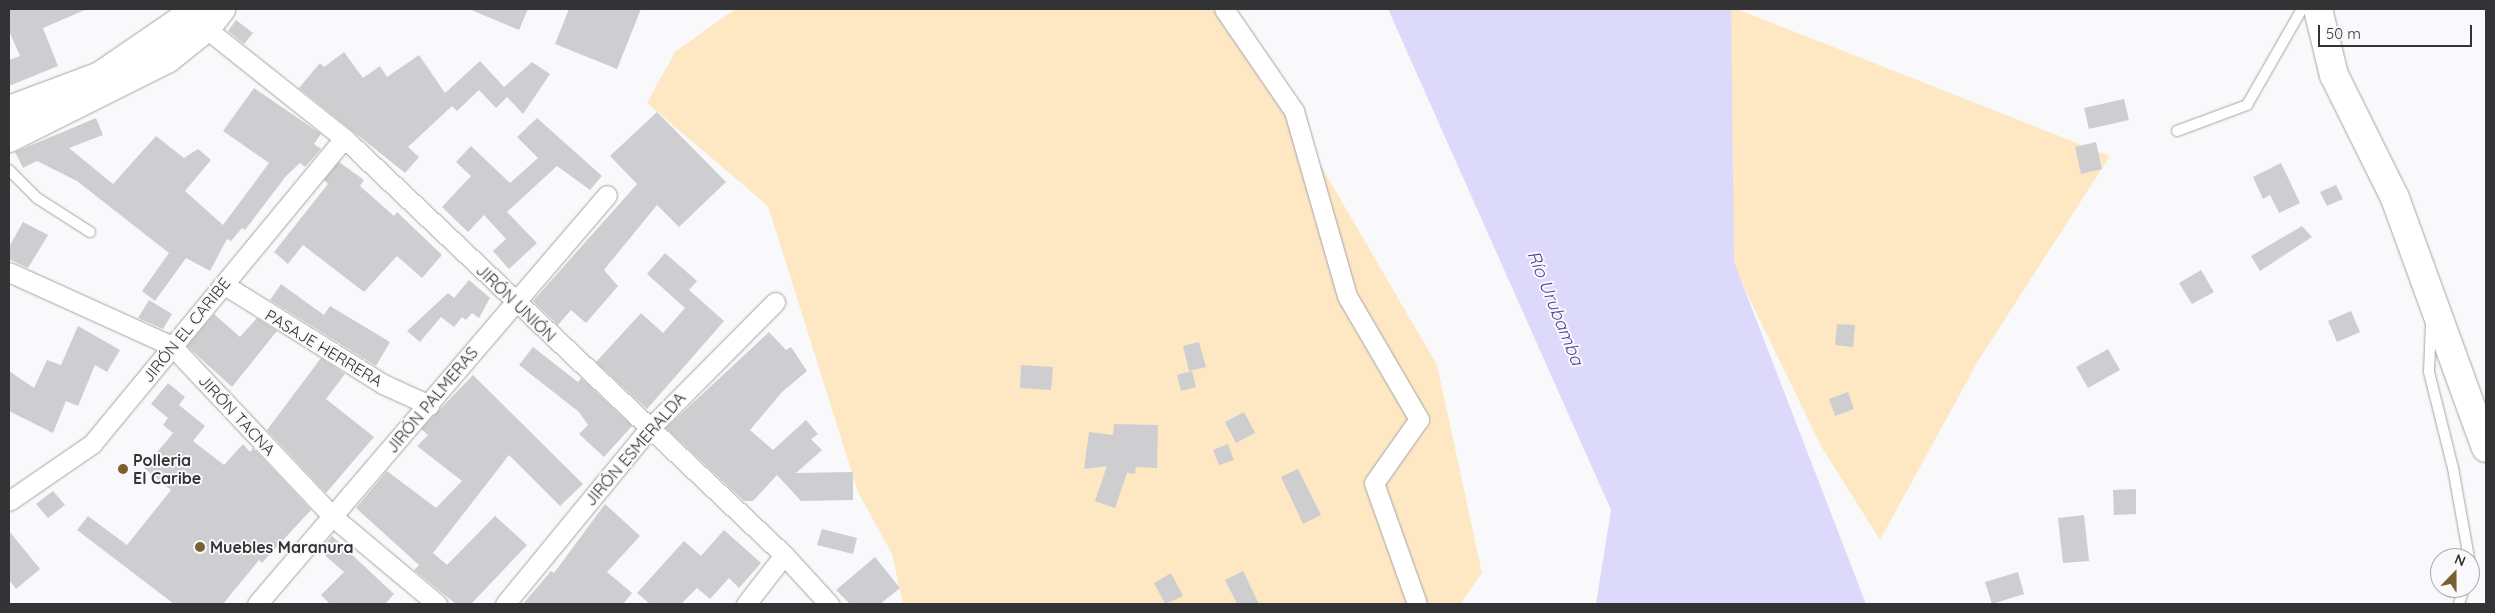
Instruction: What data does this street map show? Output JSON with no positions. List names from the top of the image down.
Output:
{
  "streets": {
    "street": [
      "JIRÓN UNIÓN",
      "JIRÓN EL CARIBE",
      "PASAJE HERRERA",
      "JIRÓN PALMERAS",
      "JIRÓN TACNA",
      "JIRÓN ESMERALDA"
    ]
  },
  "crossings": [
    ["JIRÓN UNIÓN", "JIRÓN EL CARIBE"],
    ["JIRÓN UNIÓN", "JIRÓN PALMERAS"],
    ["JIRÓN UNIÓN", "JIRÓN ESMERALDA"],
    ["JIRÓN EL CARIBE", "PASAJE HERRERA"],
    ["JIRÓN EL CARIBE", "JIRÓN TACNA"],
    ["PASAJE HERRERA", "JIRÓN PALMERAS"],
    ["JIRÓN PALMERAS", "JIRÓN TACNA"]
  ],
  "water": ["Río Urubamba"],
  "places": ["Polleria El Caribe", "Muebles Maranura"],
  "scale_bar": "50 m",
  "north": "top"
}
